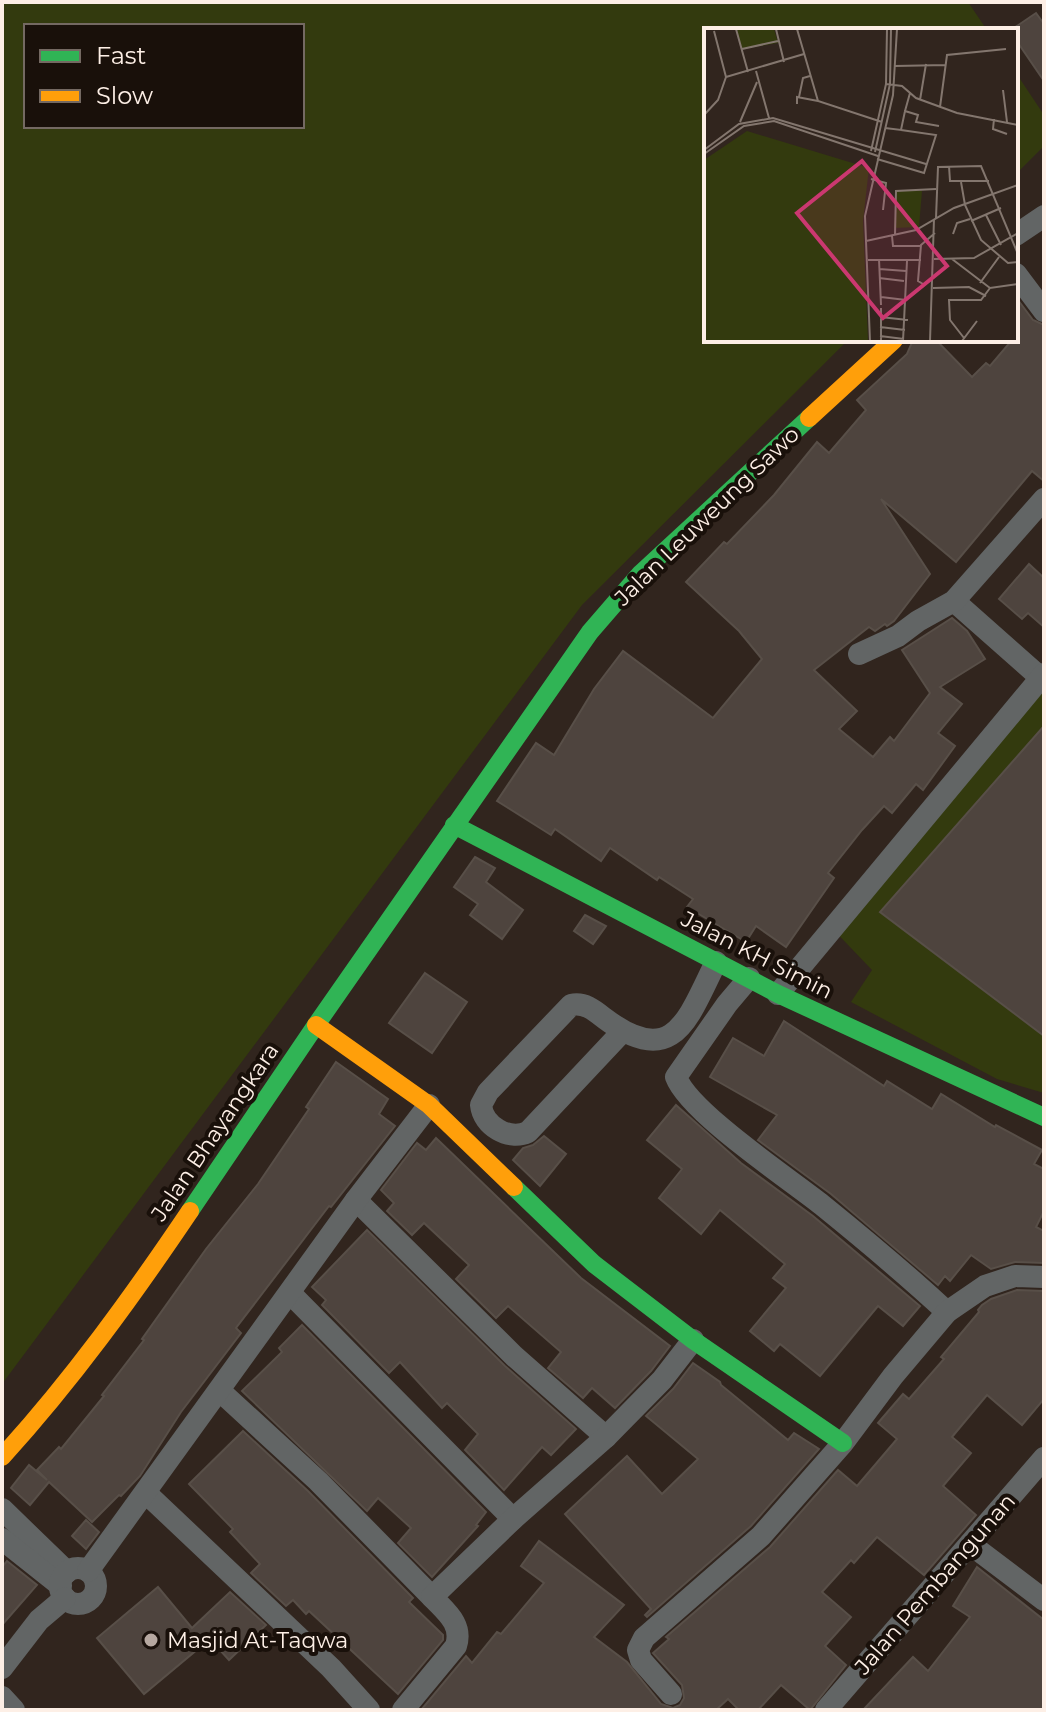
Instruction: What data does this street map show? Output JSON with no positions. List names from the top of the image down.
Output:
{
  "streets": {
    "street": [
      "Jalan Leuweung Sawo",
      "Jalan KH Simin",
      "Jalan Bhayangkara",
      "Jalan Pembangunan"
    ]
  },
  "crossings": [
    ["Jalan Leuweung Sawo", "Jalan KH Simin"],
    ["Jalan Leuweung Sawo", "Jalan Bhayangkara"],
    ["Jalan KH Simin", "Jalan Bhayangkara"]
  ],
  "places": ["Masjid At-Taqwa"],
  "legend": ["Fast", "Slow"]
}
